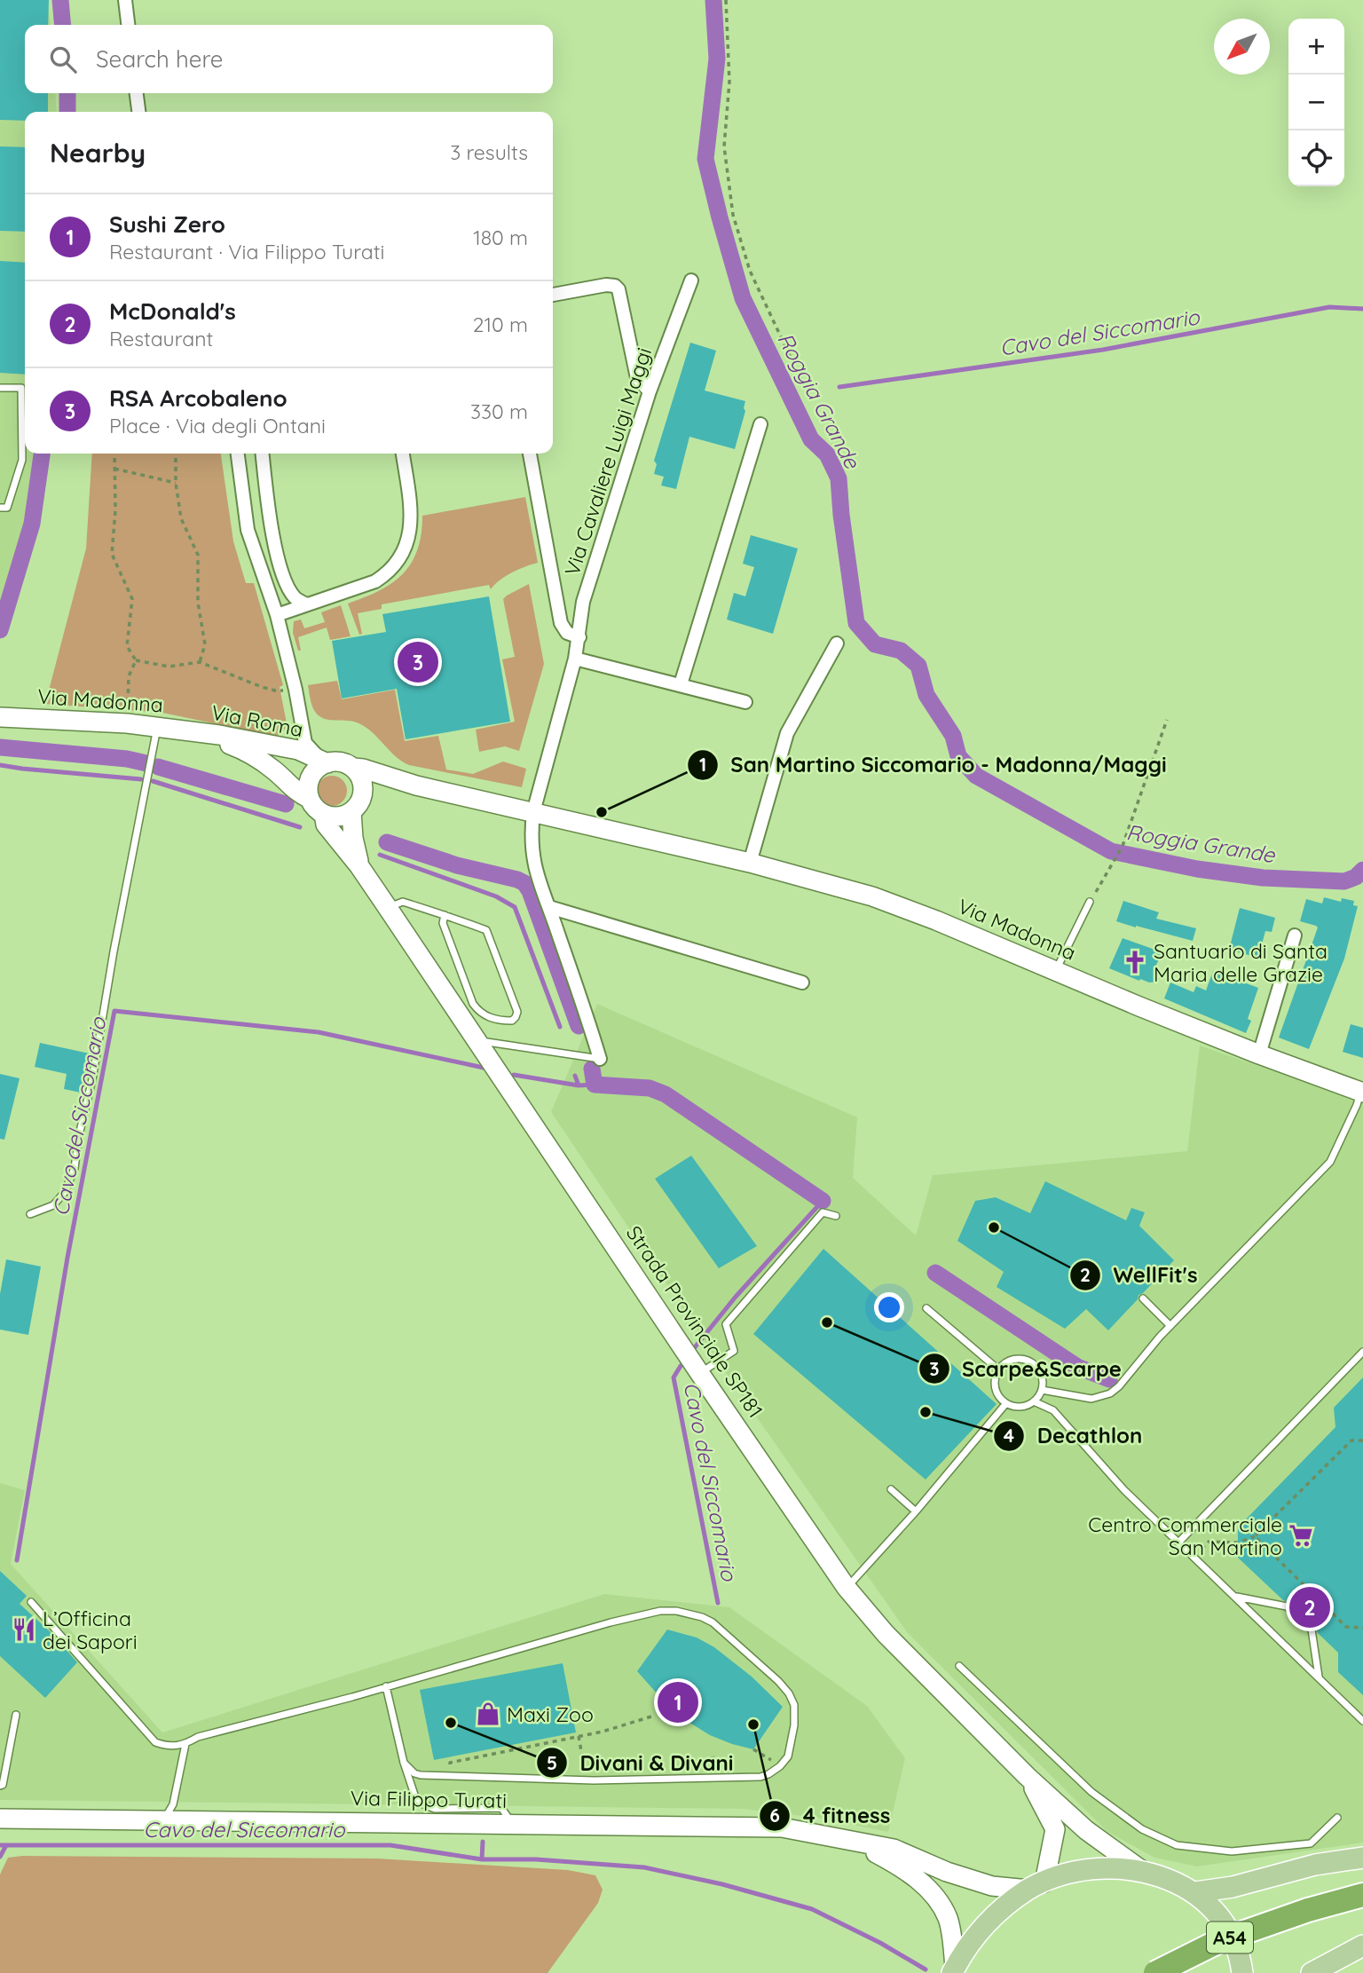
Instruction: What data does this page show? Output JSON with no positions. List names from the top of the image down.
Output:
{
  "streets": {
    "highway": ["A54"],
    "street": [
      "Via Cavaliere Luigi Maggi",
      "Via Madonna",
      "Via Roma",
      "Strada Provinciale SP181",
      "Via Filippo Turati"
    ]
  },
  "crossings": [
    ["Via Cavaliere Luigi Maggi", "Via Madonna"],
    ["Via Madonna", "Via Roma"],
    ["Via Madonna", "Strada Provinciale SP181"],
    ["Via Roma", "Strada Provinciale SP181"],
    ["Strada Provinciale SP181", "Via Filippo Turati"]
  ],
  "water": ["Cavo del Siccomario", "Roggia Grande"],
  "places": {
    "other": [
      "San Martino Siccomario - Madonna/Maggi",
      "WellFit's",
      "Scarpe&Scarpe",
      "Decathlon",
      "Divani & Divani",
      "4 fitness"
    ],
    "church": ["Santuario di Santa Maria delle Grazie"],
    "supermarket": ["Centro Commerciale San Martino"],
    "restaurant": ["L’Officina dei Sapori"],
    "shop": ["Maxi Zoo"]
  },
  "north": "bottom left",
  "page": {
    "map_buttons": ["+", "−"],
    "search": "Search here",
    "heading": ["Nearby", "3 results"],
    "list": [
      {
        "mark": "1",
        "name": "Sushi Zero",
        "note": "Restaurant · Via Filippo Turati",
        "value": "180 m"
      },
      {
        "mark": "2",
        "name": "McDonald's",
        "note": "Restaurant",
        "value": "210 m"
      },
      {
        "mark": "3",
        "name": "RSA Arcobaleno",
        "note": "Place · Via degli Ontani",
        "value": "330 m"
      }
    ],
    "pins": ["3", "2", "1"]
  }
}
